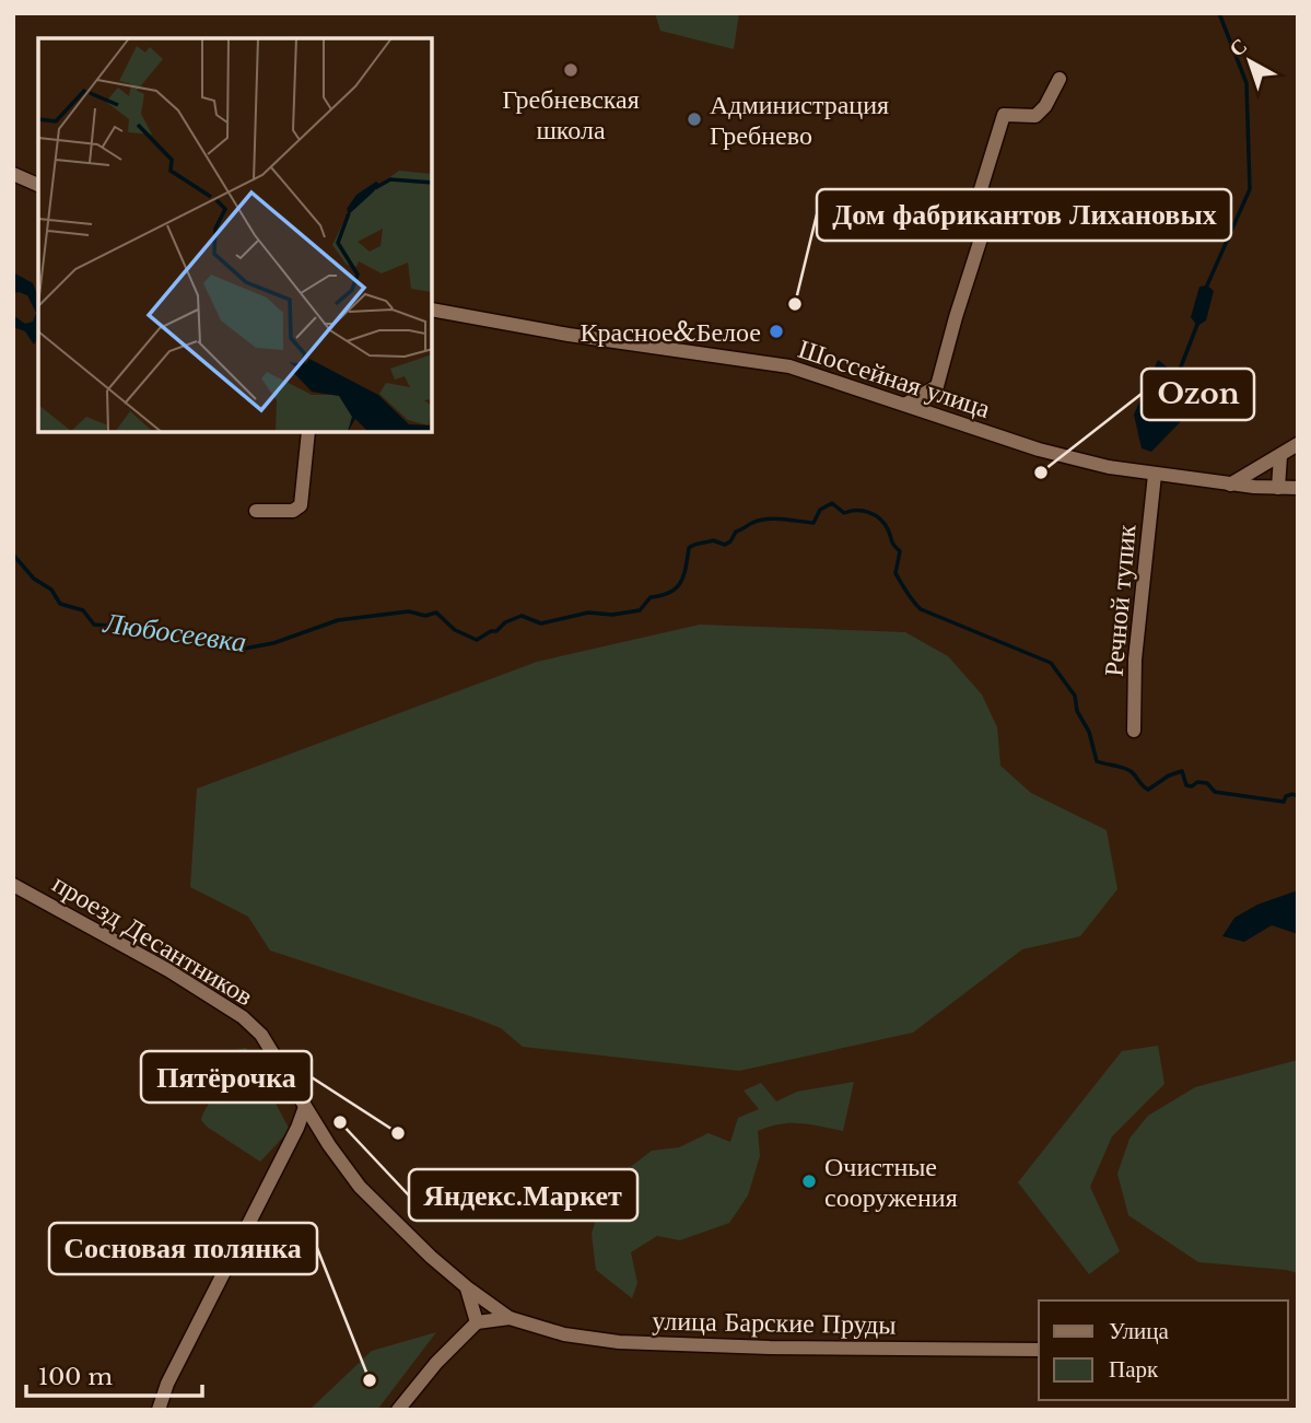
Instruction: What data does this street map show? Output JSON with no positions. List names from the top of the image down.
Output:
{
  "streets": {
    "street": [
      "Шоссейная улица",
      "Речной тупик",
      "проезд Десантников",
      "улица Барские Пруды"
    ]
  },
  "crossings": [
    ["Шоссейная улица", "Речной тупик"],
    ["проезд Десантников", "улица Барские Пруды"]
  ],
  "water": ["Любосеевка"],
  "places": [
    "Гребневская школа",
    "Администрация Гребнево",
    "Дом фабрикантов Лихановых",
    "Красное&Белое",
    "Ozon",
    "Яндекс.Маркет",
    "Пятёрочка",
    "Очистные сооружения",
    "Сосновая полянка"
  ],
  "legend": ["Улица", "Парк"],
  "scale_bar": "100 m",
  "north": "top left"
}
